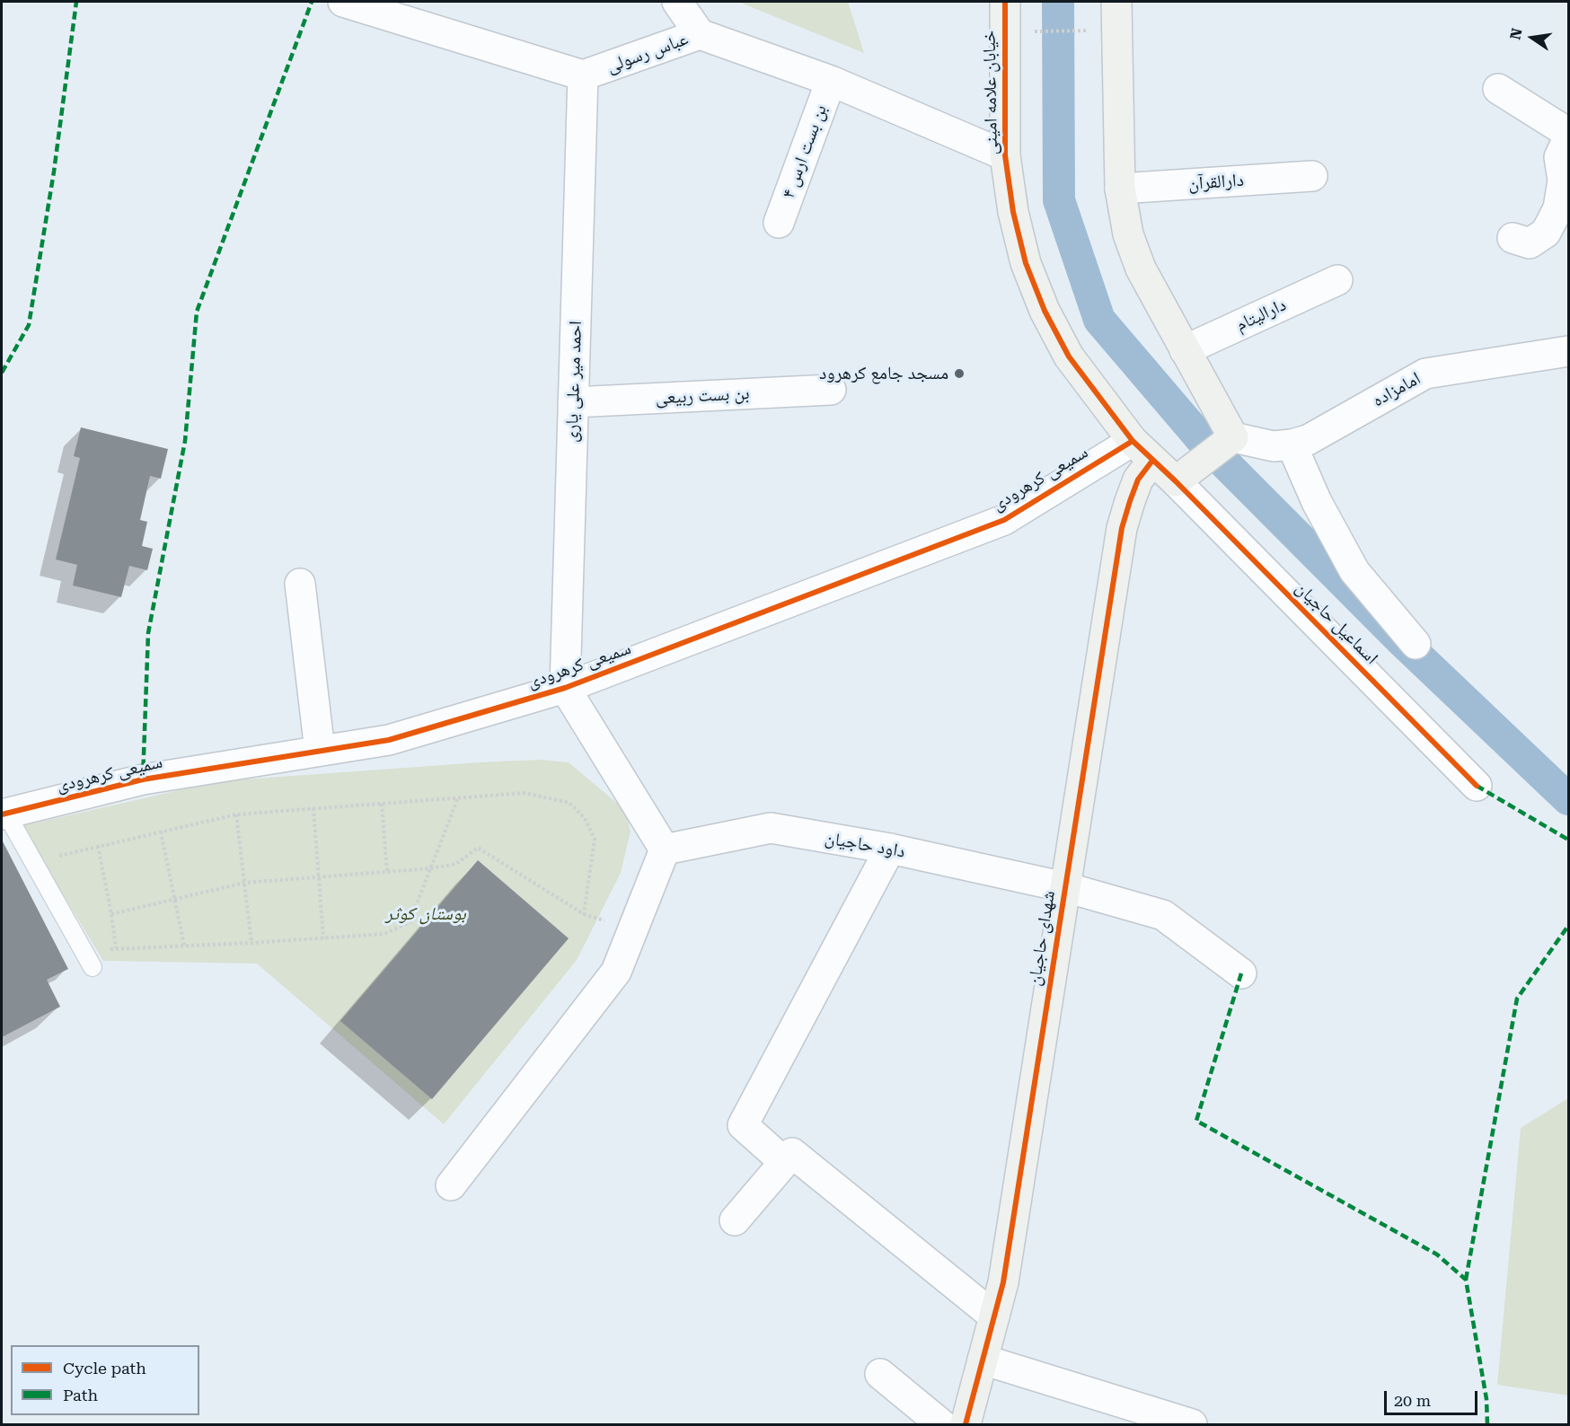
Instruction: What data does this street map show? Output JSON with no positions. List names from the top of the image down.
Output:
{
  "streets": {
    "street": [
      "عباس رسولی",
      "خیابان علامه امینی",
      "بن بست ارس ۴",
      "دارالقرآن",
      "دارالیتام",
      "احمد میر علی یاری",
      "امامزاده",
      "بن بست ربیعی",
      "سمیعی کرهرودی",
      "اسماعیل حاجیان",
      "داود حاجیان",
      "شهدای حاجیان"
    ]
  },
  "crossings": [
    ["عباس رسولی", "خیابان علامه امینی"],
    ["عباس رسولی", "بن بست ارس ۴"],
    ["عباس رسولی", "احمد میر علی یاری"],
    ["خیابان علامه امینی", "سمیعی کرهرودی"],
    ["خیابان علامه امینی", "اسماعیل حاجیان"],
    ["خیابان علامه امینی", "شهدای حاجیان"],
    ["احمد میر علی یاری", "بن بست ربیعی"],
    ["احمد میر علی یاری", "سمیعی کرهرودی"],
    ["سمیعی کرهرودی", "شهدای حاجیان"],
    ["داود حاجیان", "شهدای حاجیان"]
  ],
  "parks": ["بوستان کوثر"],
  "places": ["مسجد جامع کرهرود"],
  "legend": ["Cycle path", "Path"],
  "scale_bar": "20 m",
  "north": "left"
}
